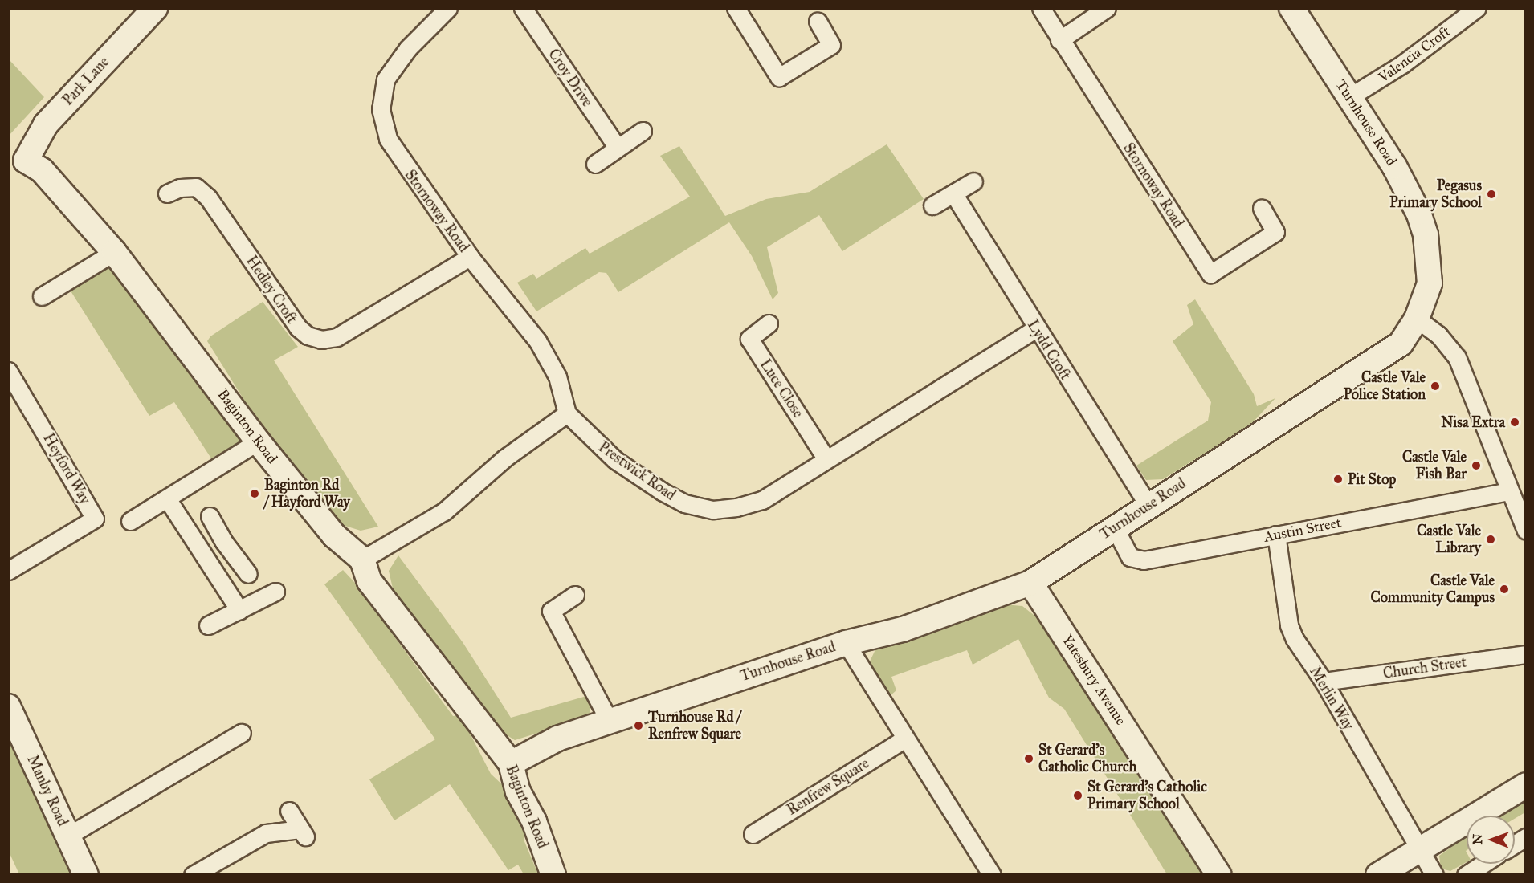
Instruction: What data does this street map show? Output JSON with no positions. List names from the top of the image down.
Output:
{
  "streets": {
    "street": [
      "Valencia Croft",
      "Croy Drive",
      "Park Lane",
      "Turnhouse Road",
      "Stornoway Road",
      "Hedley Croft",
      "Lydd Croft",
      "Luce Close",
      "Baginton Road",
      "Heyford Way",
      "Prestwick Road",
      "Austin Street",
      "Church Street",
      "Yatesbury Avenue",
      "Merlin Way",
      "Renfrew Square",
      "Manby Road"
    ]
  },
  "crossings": [
    ["Valencia Croft", "Turnhouse Road"],
    ["Park Lane", "Baginton Road"],
    ["Turnhouse Road", "Lydd Croft"],
    ["Turnhouse Road", "Baginton Road"],
    ["Turnhouse Road", "Austin Street"],
    ["Turnhouse Road", "Yatesbury Avenue"],
    ["Stornoway Road", "Hedley Croft"],
    ["Stornoway Road", "Prestwick Road"],
    ["Lydd Croft", "Prestwick Road"],
    ["Luce Close", "Prestwick Road"],
    ["Austin Street", "Merlin Way"],
    ["Church Street", "Merlin Way"]
  ],
  "places": [
    "Pegasus Primary School",
    "Castle Vale Police Station",
    "Nisa Extra",
    "Castle Vale Fish Bar",
    "Pit Stop",
    "Baginton Rd / Hayford Way",
    "Castle Vale Library",
    "Castle Vale Community Campus",
    "Turnhouse Rd / Renfrew Square",
    "St Gerard's Catholic Church",
    "St Gerard's Catholic Primary School"
  ],
  "north": "left"
}
